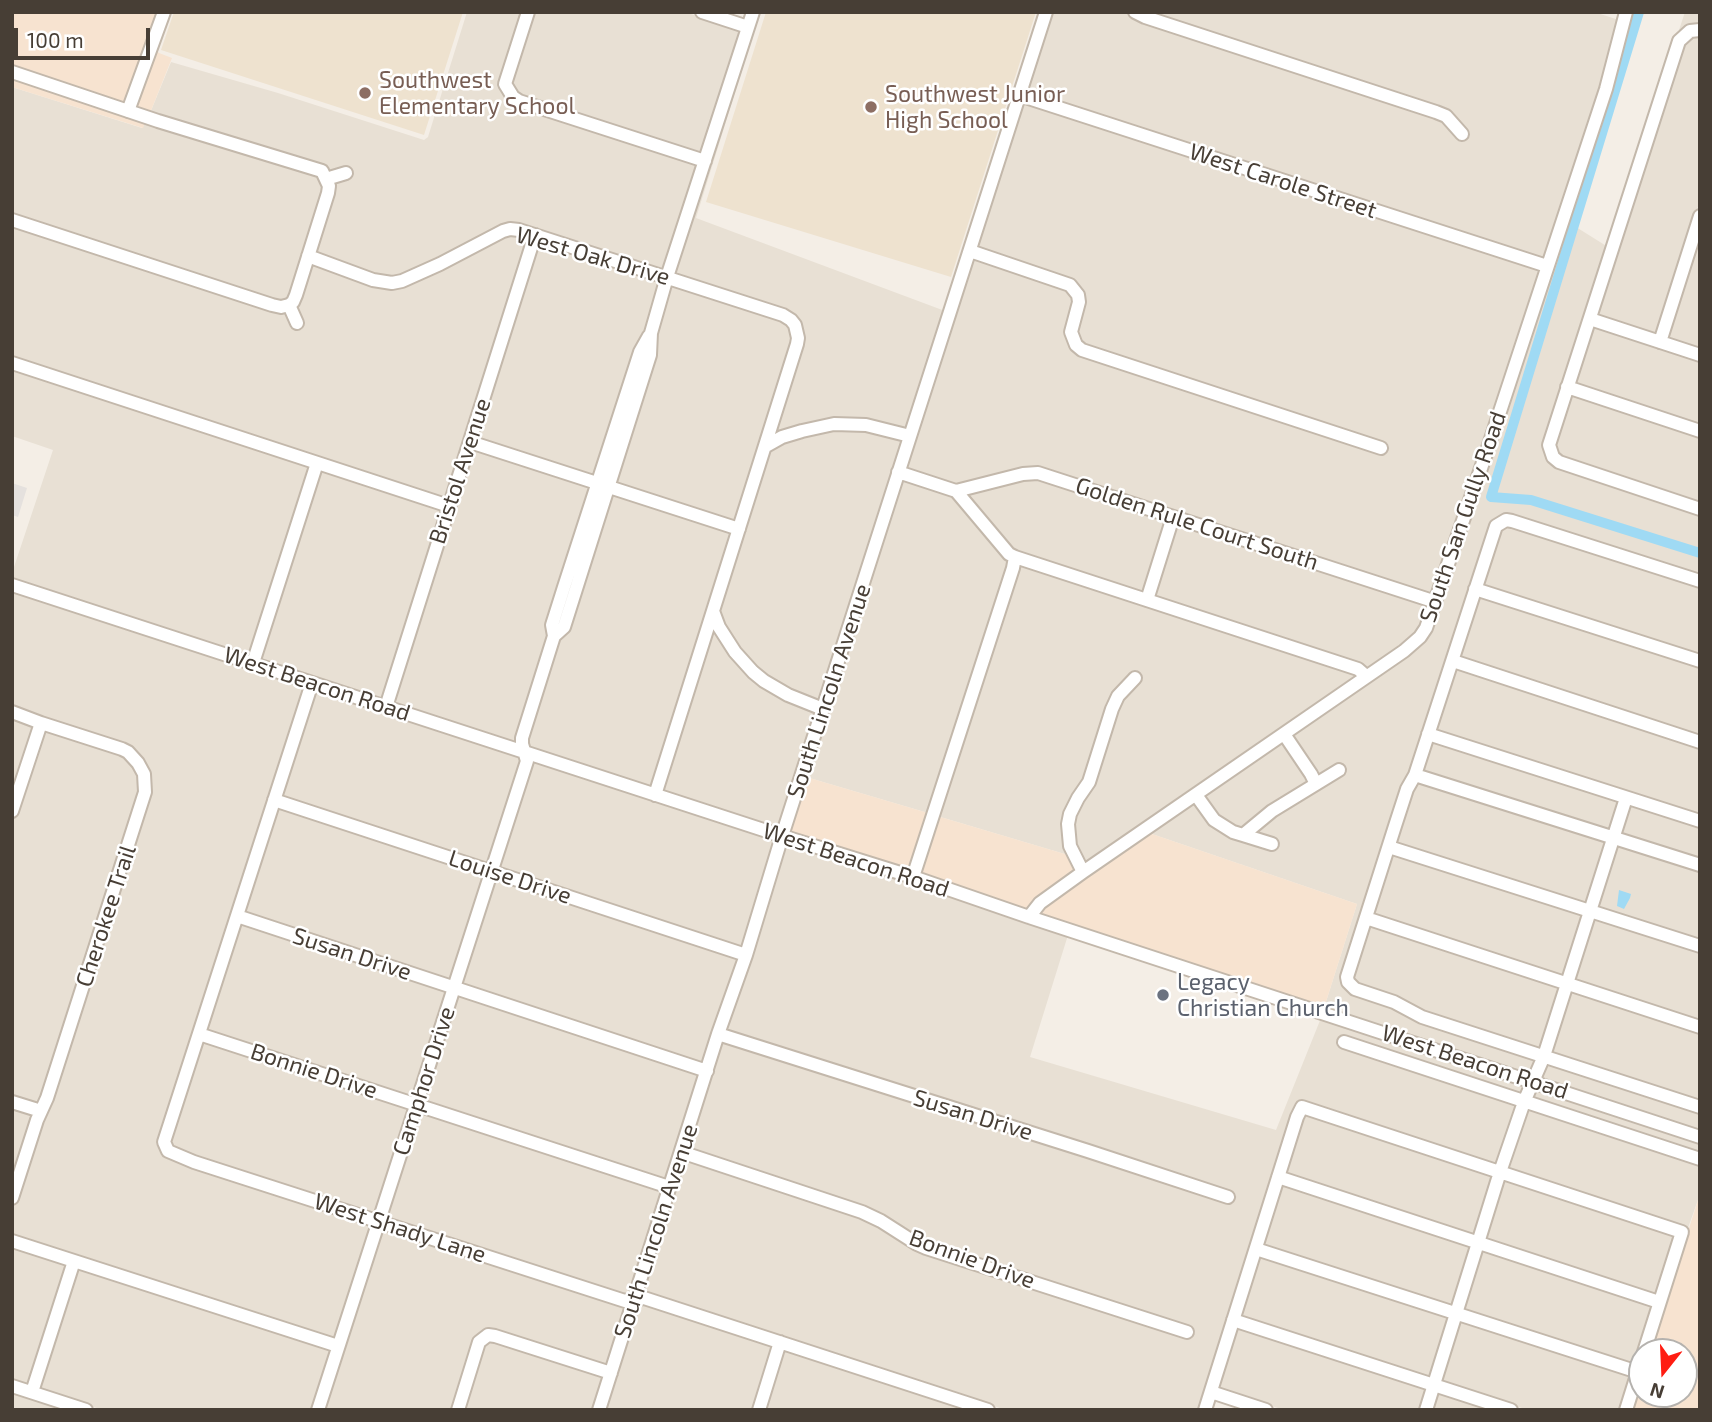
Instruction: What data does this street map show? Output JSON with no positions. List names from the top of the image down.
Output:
{
  "streets": {
    "street": [
      "West Carole Street",
      "West Oak Drive",
      "Bristol Avenue",
      "South San Gully Road",
      "Golden Rule Court South",
      "West Beacon Road",
      "South Lincoln Avenue",
      "Louise Drive",
      "Cherokee Trail",
      "Susan Drive",
      "Bonnie Drive",
      "Camphor Drive",
      "West Shady Lane"
    ]
  },
  "crossings": [
    ["West Carole Street", "South San Gully Road"],
    ["West Carole Street", "South Lincoln Avenue"],
    ["West Oak Drive", "Bristol Avenue"],
    ["West Oak Drive", "Camphor Drive"],
    ["Bristol Avenue", "West Beacon Road"],
    ["South San Gully Road", "Golden Rule Court South"],
    ["South San Gully Road", "West Beacon Road"],
    ["West Beacon Road", "South Lincoln Avenue"],
    ["West Beacon Road", "Camphor Drive"],
    ["South Lincoln Avenue", "Louise Drive"],
    ["South Lincoln Avenue", "Susan Drive"],
    ["South Lincoln Avenue", "Bonnie Drive"],
    ["South Lincoln Avenue", "West Shady Lane"],
    ["Louise Drive", "Camphor Drive"],
    ["Susan Drive", "Camphor Drive"],
    ["Bonnie Drive", "Camphor Drive"],
    ["Bonnie Drive", "West Shady Lane"],
    ["Camphor Drive", "West Shady Lane"]
  ],
  "places": ["Southwest Elementary School", "Southwest Junior High School", "Legacy Christian Church"],
  "scale_bar": "100 m",
  "north": "bottom"
}
